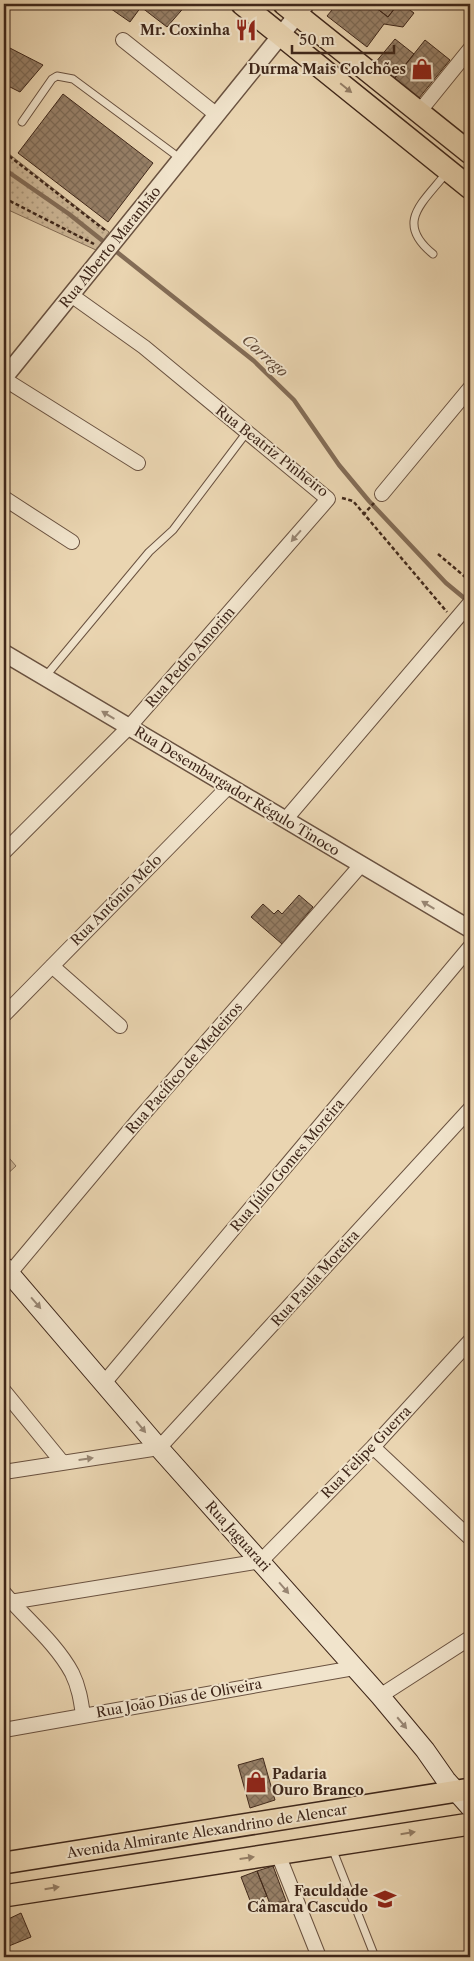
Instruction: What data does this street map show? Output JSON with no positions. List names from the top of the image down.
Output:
{
  "streets": {
    "main road": ["Rua Jaguarari", "Avenida Almirante Alexandrino de Alencar"],
    "street": [
      "Rua Alberto Maranhão",
      "Rua Beatriz Pinheiro",
      "Rua Pedro Amorim",
      "Rua Desembargador Régulo Tinoco",
      "Rua Antônio Melo",
      "Rua Pacífico de Medeiros",
      "Rua Júlio Gomes Moreira",
      "Rua Paula Moreira",
      "Rua Felipe Guerra",
      "Rua João Dias de Oliveira"
    ]
  },
  "crossings": [
    ["Rua Alberto Maranhão", "Rua Beatriz Pinheiro"],
    ["Rua Beatriz Pinheiro", "Rua Pedro Amorim"],
    ["Rua Pedro Amorim", "Rua Desembargador Régulo Tinoco"],
    ["Rua Desembargador Régulo Tinoco", "Rua Antônio Melo"],
    ["Rua Desembargador Régulo Tinoco", "Rua Pacífico de Medeiros"],
    ["Rua Pacífico de Medeiros", "Rua Jaguarari"],
    ["Rua Júlio Gomes Moreira", "Rua Jaguarari"],
    ["Rua Paula Moreira", "Rua Jaguarari"],
    ["Rua Felipe Guerra", "Rua Jaguarari"],
    ["Rua Jaguarari", "Rua João Dias de Oliveira"],
    ["Rua Jaguarari", "Avenida Almirante Alexandrino de Alencar"]
  ],
  "one_way": ["Rua Pedro Amorim", "Rua Desembargador Régulo Tinoco", "Rua Jaguarari"],
  "water": ["Corrego"],
  "places": {
    "restaurant": ["Mr. Coxinha"],
    "shop": ["Durma Mais Colchões", "Padaria Ouro Branco"],
    "school or university": ["Faculdade Câmara Cascudo"]
  },
  "scale_bar": "50 m"
}
